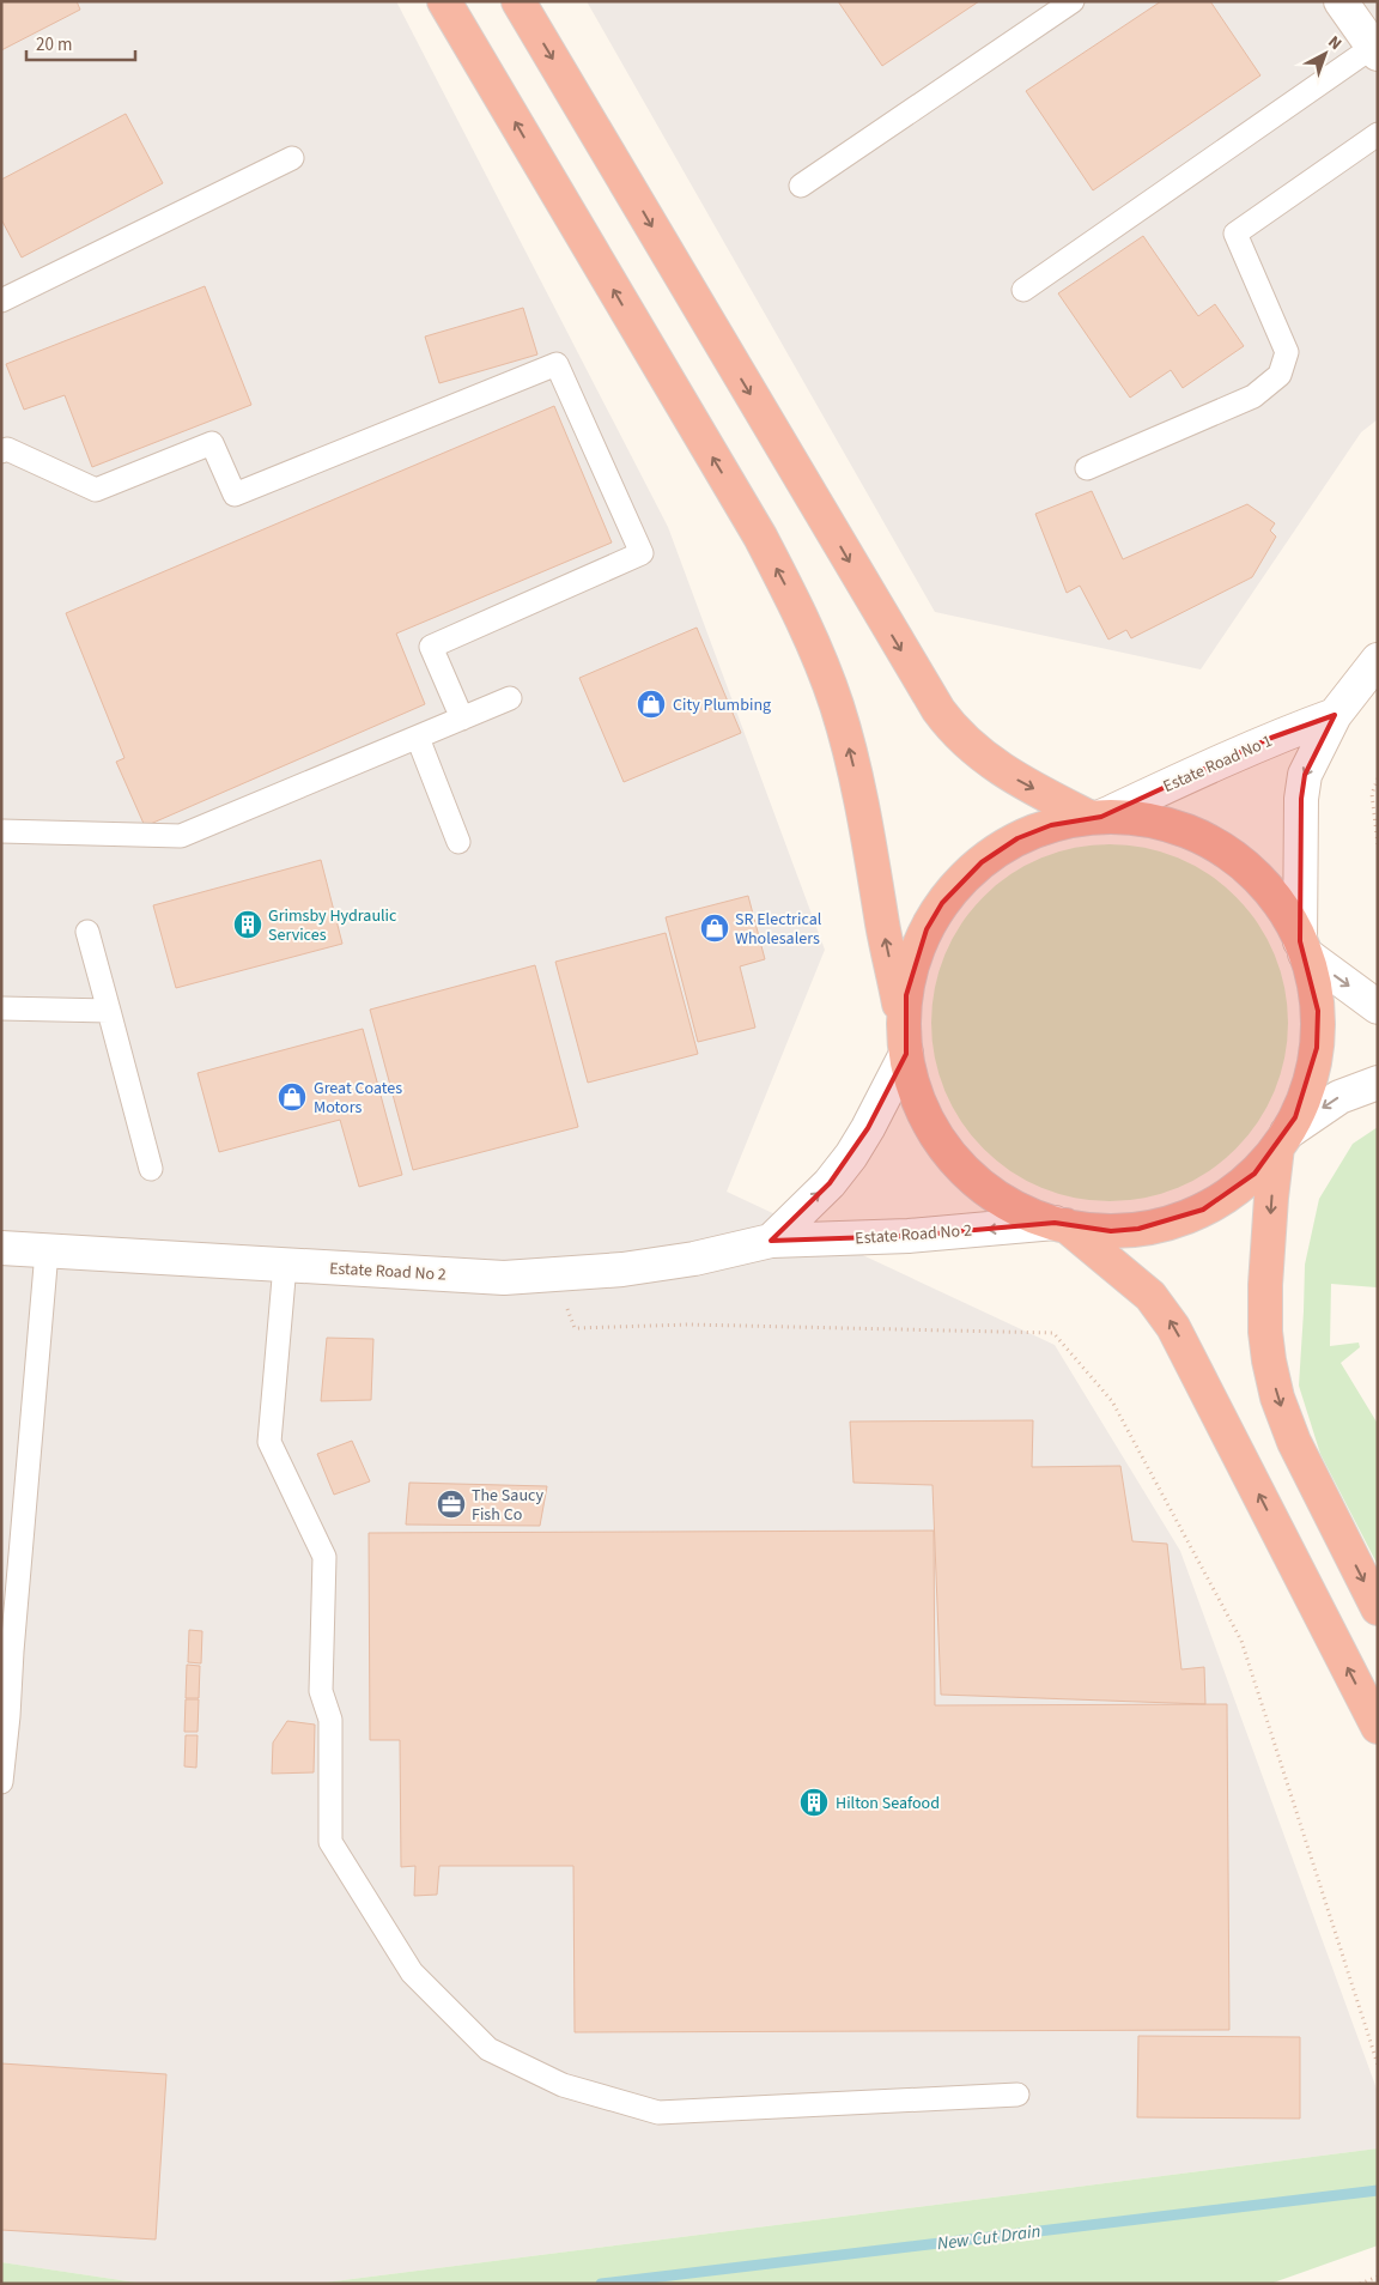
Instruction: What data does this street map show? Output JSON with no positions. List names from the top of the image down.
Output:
{
  "streets": {
    "street": ["Estate Road No 1", "Estate Road No 2"]
  },
  "water": ["New Cut Drain"],
  "places": {
    "shop": ["City Plumbing", "SR Electrical Wholesalers", "Great Coates Motors"],
    "building": ["Grimsby Hydraulic Services", "Hilton Seafood"],
    "office": ["The Saucy Fish Co"]
  },
  "scale_bar": "20 m",
  "north": "top right"
}
